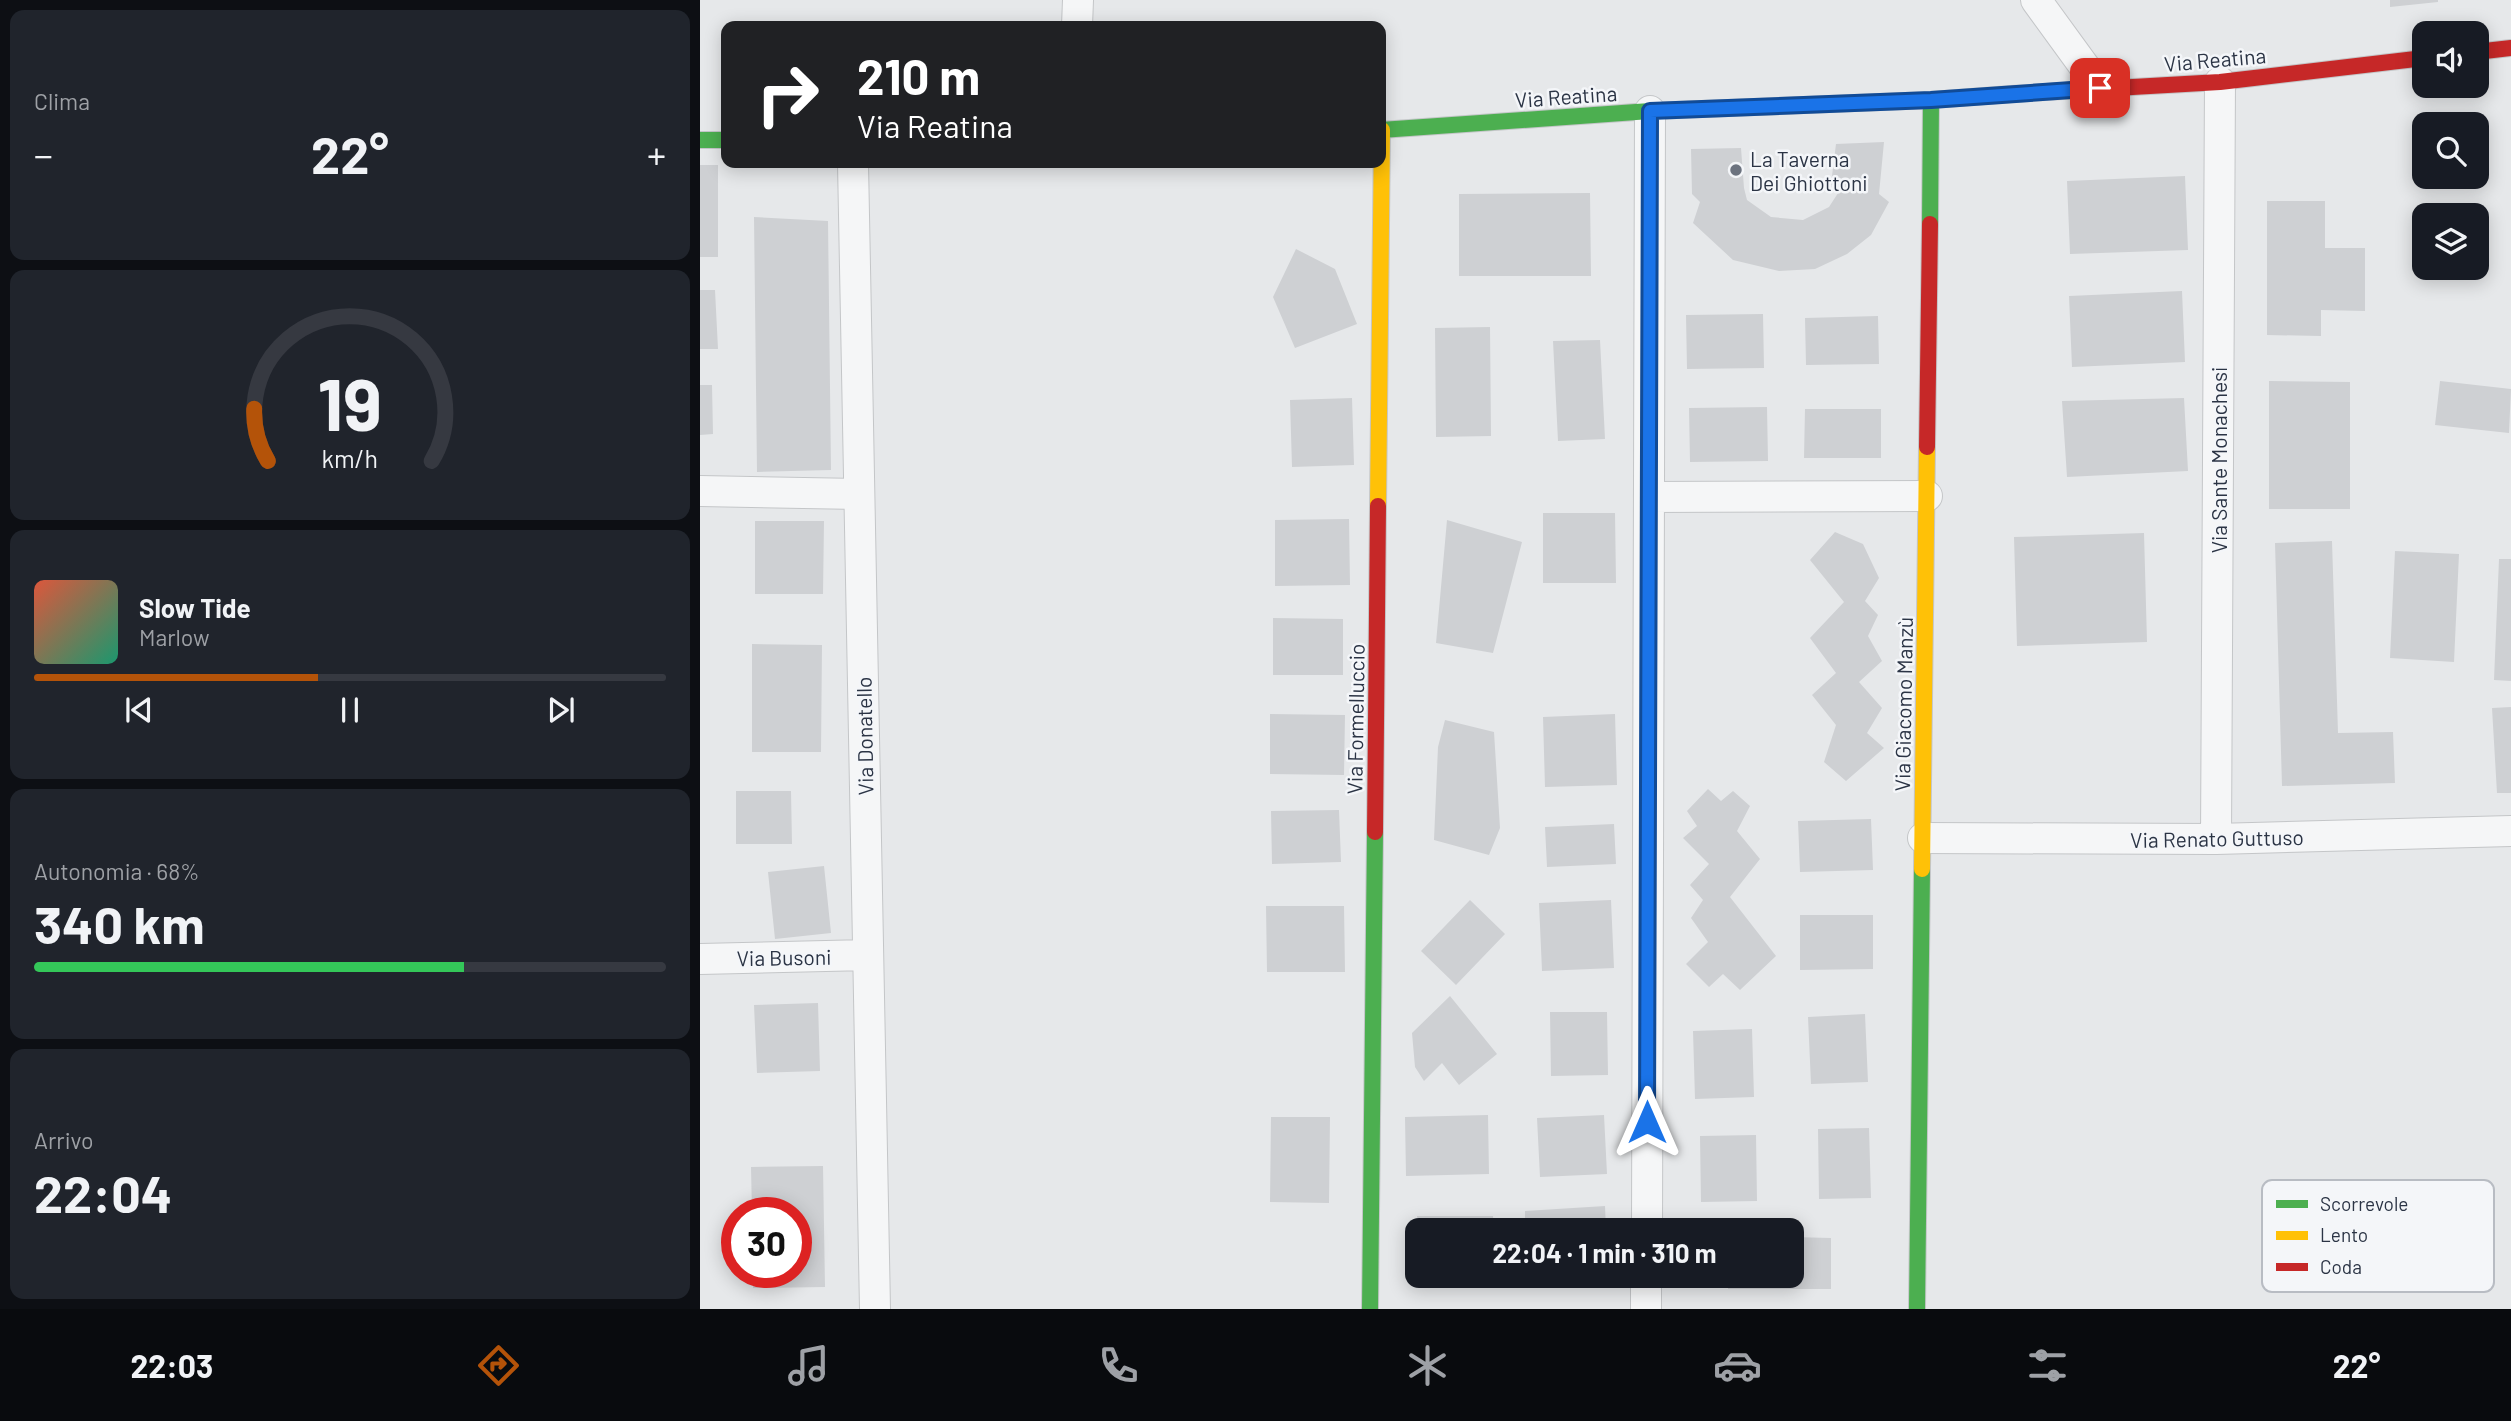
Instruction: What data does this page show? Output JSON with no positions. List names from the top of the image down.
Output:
{
  "streets": {
    "street": [
      "Via Reatina",
      "Via Sante Monachesi",
      "Via Giacomo Manzù",
      "Via Formelluccio",
      "Via Donatello",
      "Via Renato Guttuso",
      "Via Busoni"
    ]
  },
  "crossings": [
    ["Via Reatina", "Via Sante Monachesi"],
    ["Via Reatina", "Via Giacomo Manzù"],
    ["Via Sante Monachesi", "Via Renato Guttuso"],
    ["Via Giacomo Manzù", "Via Renato Guttuso"],
    ["Via Donatello", "Via Busoni"]
  ],
  "places": ["La Taverna Dei Ghiottoni"],
  "legend": ["Scorrevole", "Lento", "Coda"],
  "page": {
    "tile": [
      "Clima",
      ["Autonomia · 68%", "340 km"],
      ["Arrivo", "22:04"]
    ],
    "turn": ["210 m", "Via Reatina"],
    "heat": ["−", "22°", "+"],
    "song": ["Slow Tide", "Marlow"],
    "limit": "30",
    "trip": "22:04 · 1 min · 310 m",
    "tabs": ["22:03", "22°"],
    "gauge": ["19", "km/h"]
  }
}
